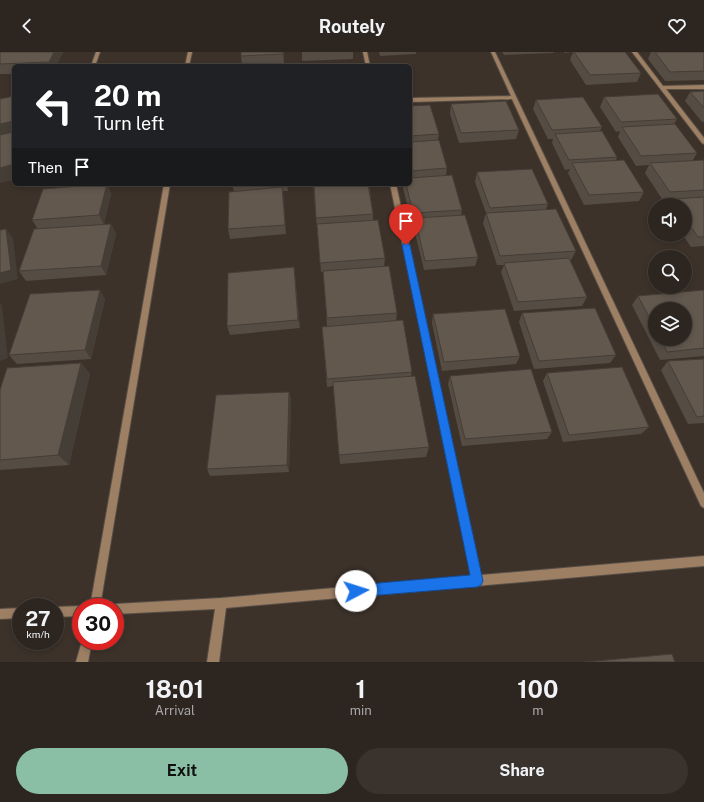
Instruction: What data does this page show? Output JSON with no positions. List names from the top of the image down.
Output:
{
  "page": {
    "header": "Routely",
    "turn": ["20 m", "Turn left"],
    "then": "Then",
    "speed": "27 km/h",
    "limit": "30",
    "eta": [
      "18:01",
      "Arrival",
      "1",
      "min",
      "100",
      "m"
    ],
    "buttons": ["Exit", "Share"]
  }
}
